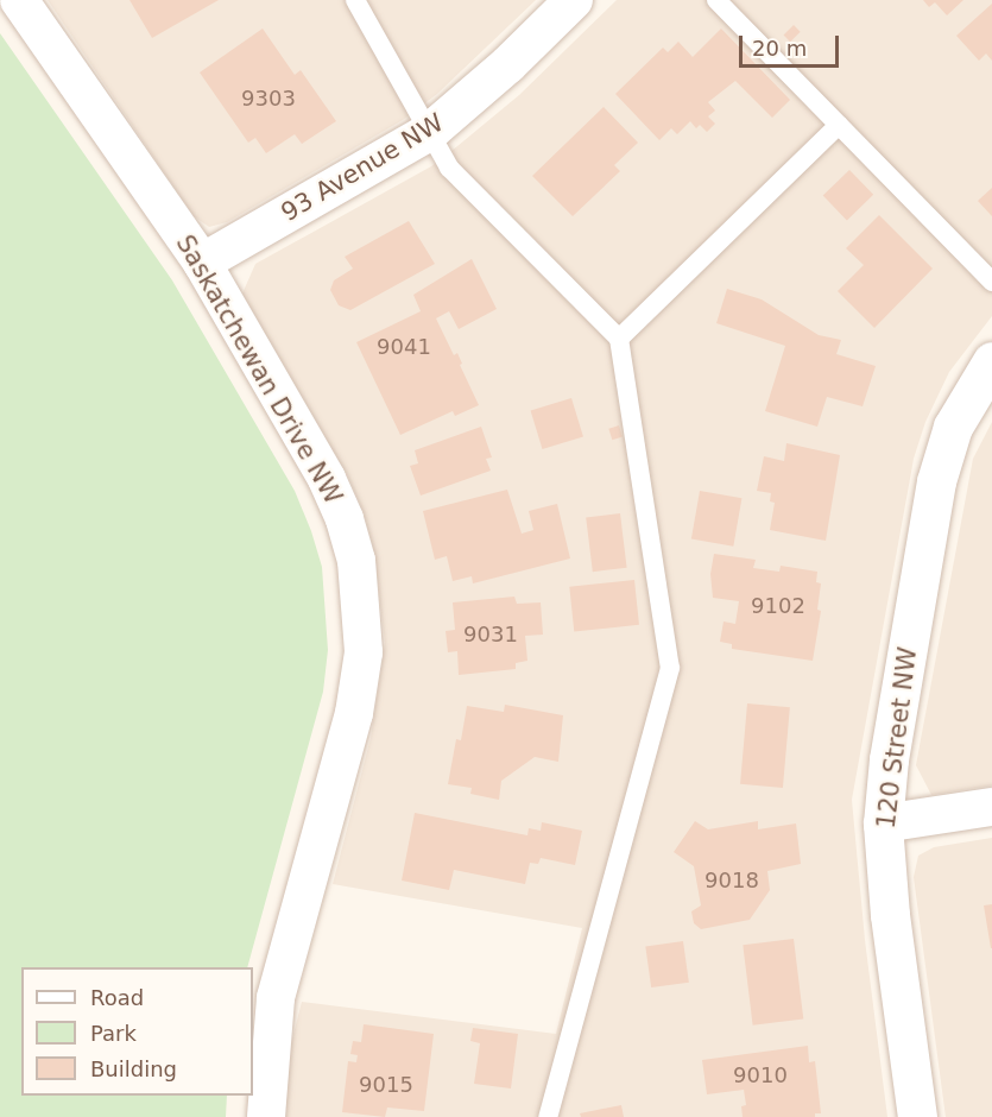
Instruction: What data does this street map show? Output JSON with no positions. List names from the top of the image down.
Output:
{
  "streets": {
    "street": ["93 Avenue NW", "Saskatchewan Drive NW", "120 Street NW"]
  },
  "crossings": [
    ["93 Avenue NW", "Saskatchewan Drive NW"]
  ],
  "house_numbers": [
    "9303",
    "9041",
    "9102",
    "9031",
    "9018",
    "9010",
    "9015"
  ],
  "legend": ["Road", "Park", "Building"],
  "scale_bar": "20 m"
}
